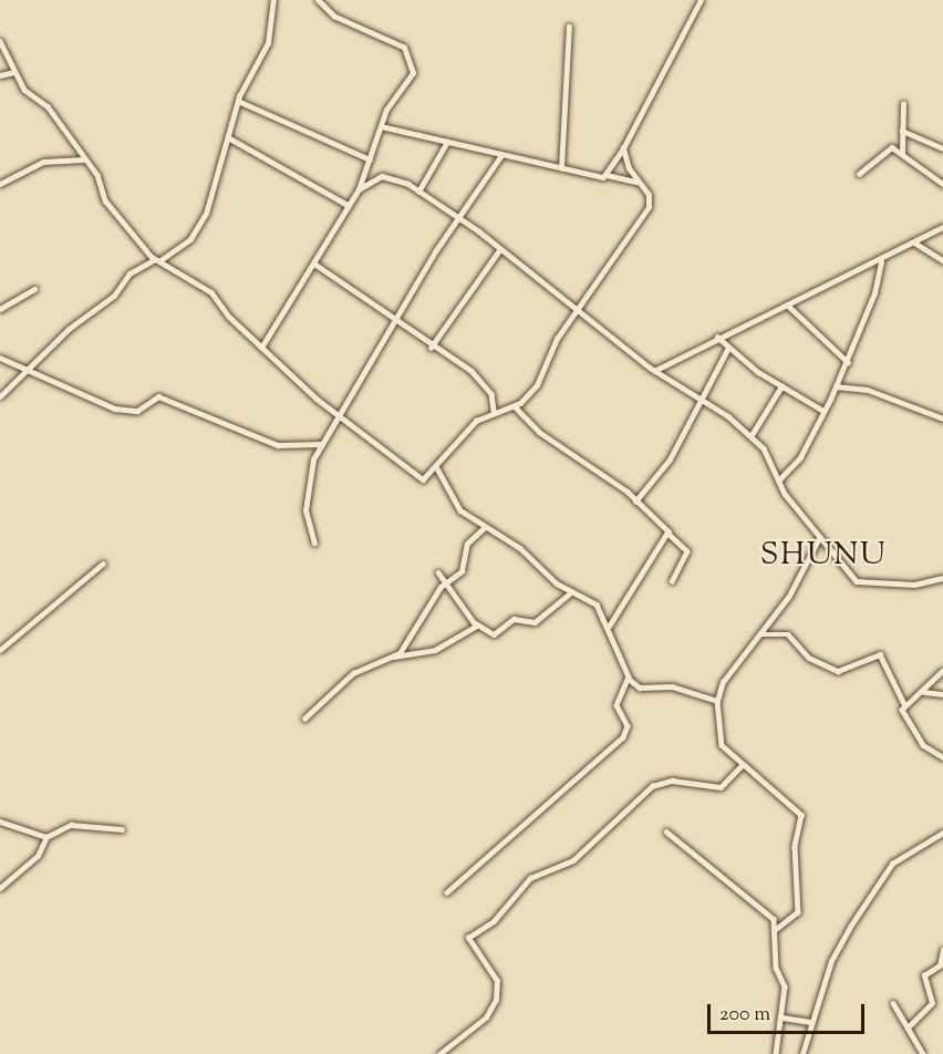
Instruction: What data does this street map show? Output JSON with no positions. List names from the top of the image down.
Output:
{
  "districts": ["SHUNU"],
  "scale_bar": "200 m"
}
